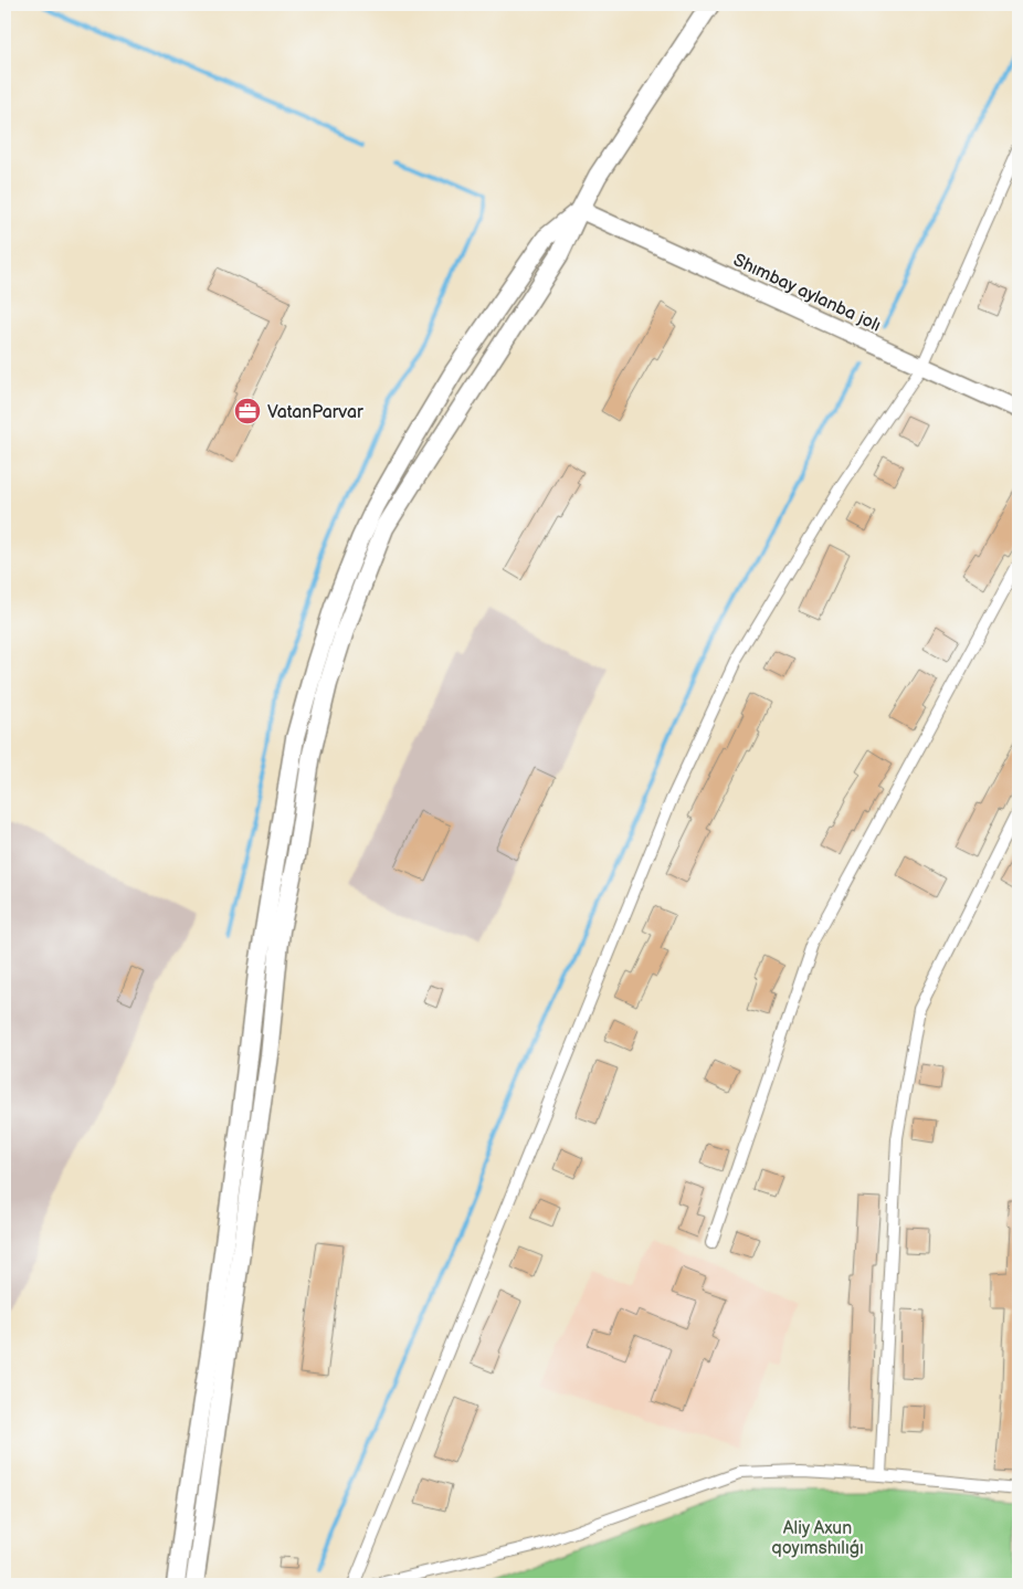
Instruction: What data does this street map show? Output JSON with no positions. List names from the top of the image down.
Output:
{
  "streets": {
    "main road": ["Shımbay aylanba jolı"]
  },
  "parks": ["Aliy Axun qoyımshılıǵı"],
  "places": {
    "office": ["VatanParvar"]
  }
}
